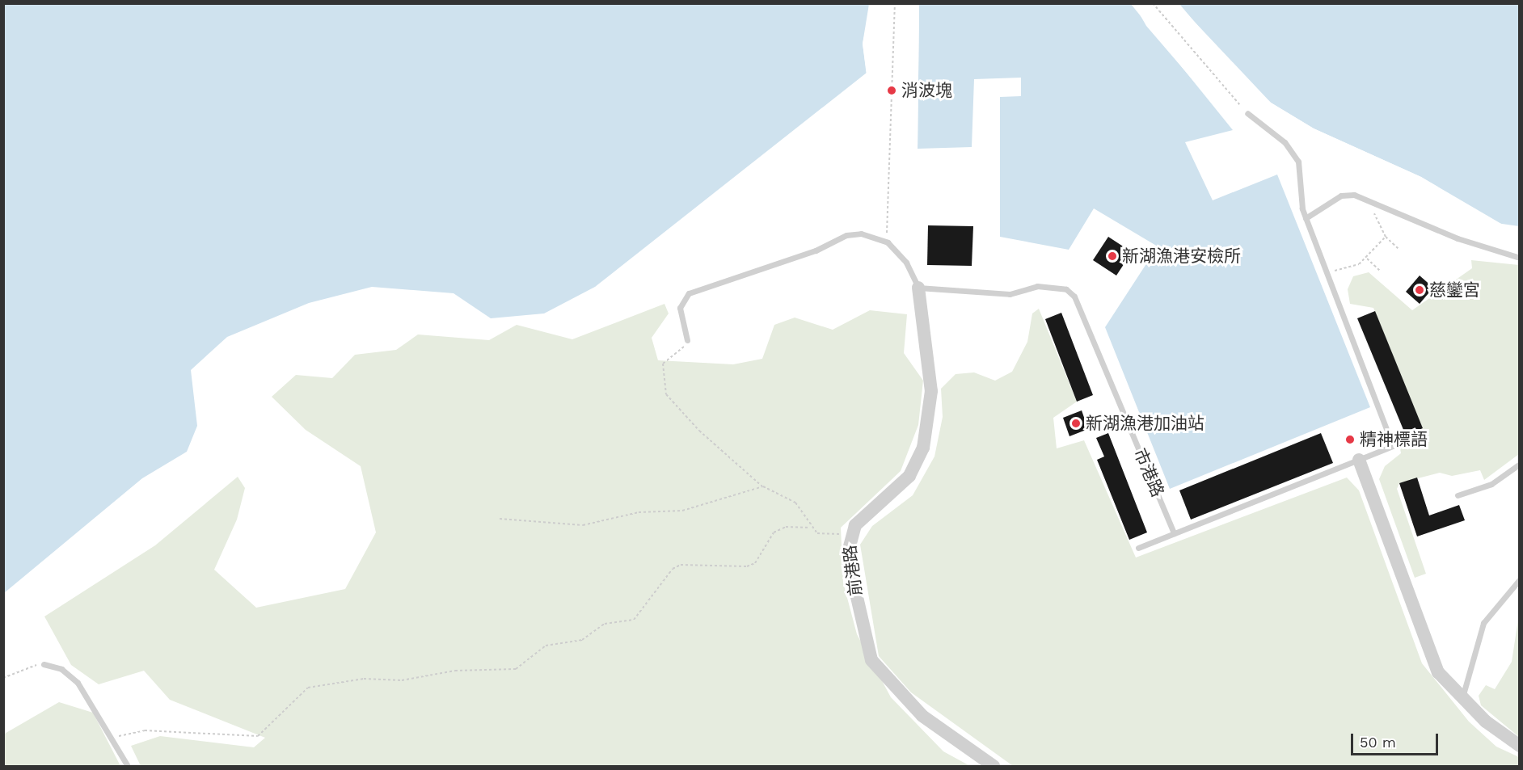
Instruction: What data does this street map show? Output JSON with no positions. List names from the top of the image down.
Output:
{
  "streets": {
    "street": ["前港路"],
    "lane": ["市港路"]
  },
  "crossings": [
    ["市港路", "前港路"]
  ],
  "places": [
    "消波塊",
    "新湖漁港安檢所",
    "慈鑾宮",
    "新湖漁港加油站",
    "精神標語"
  ],
  "scale_bar": "50 m"
}
